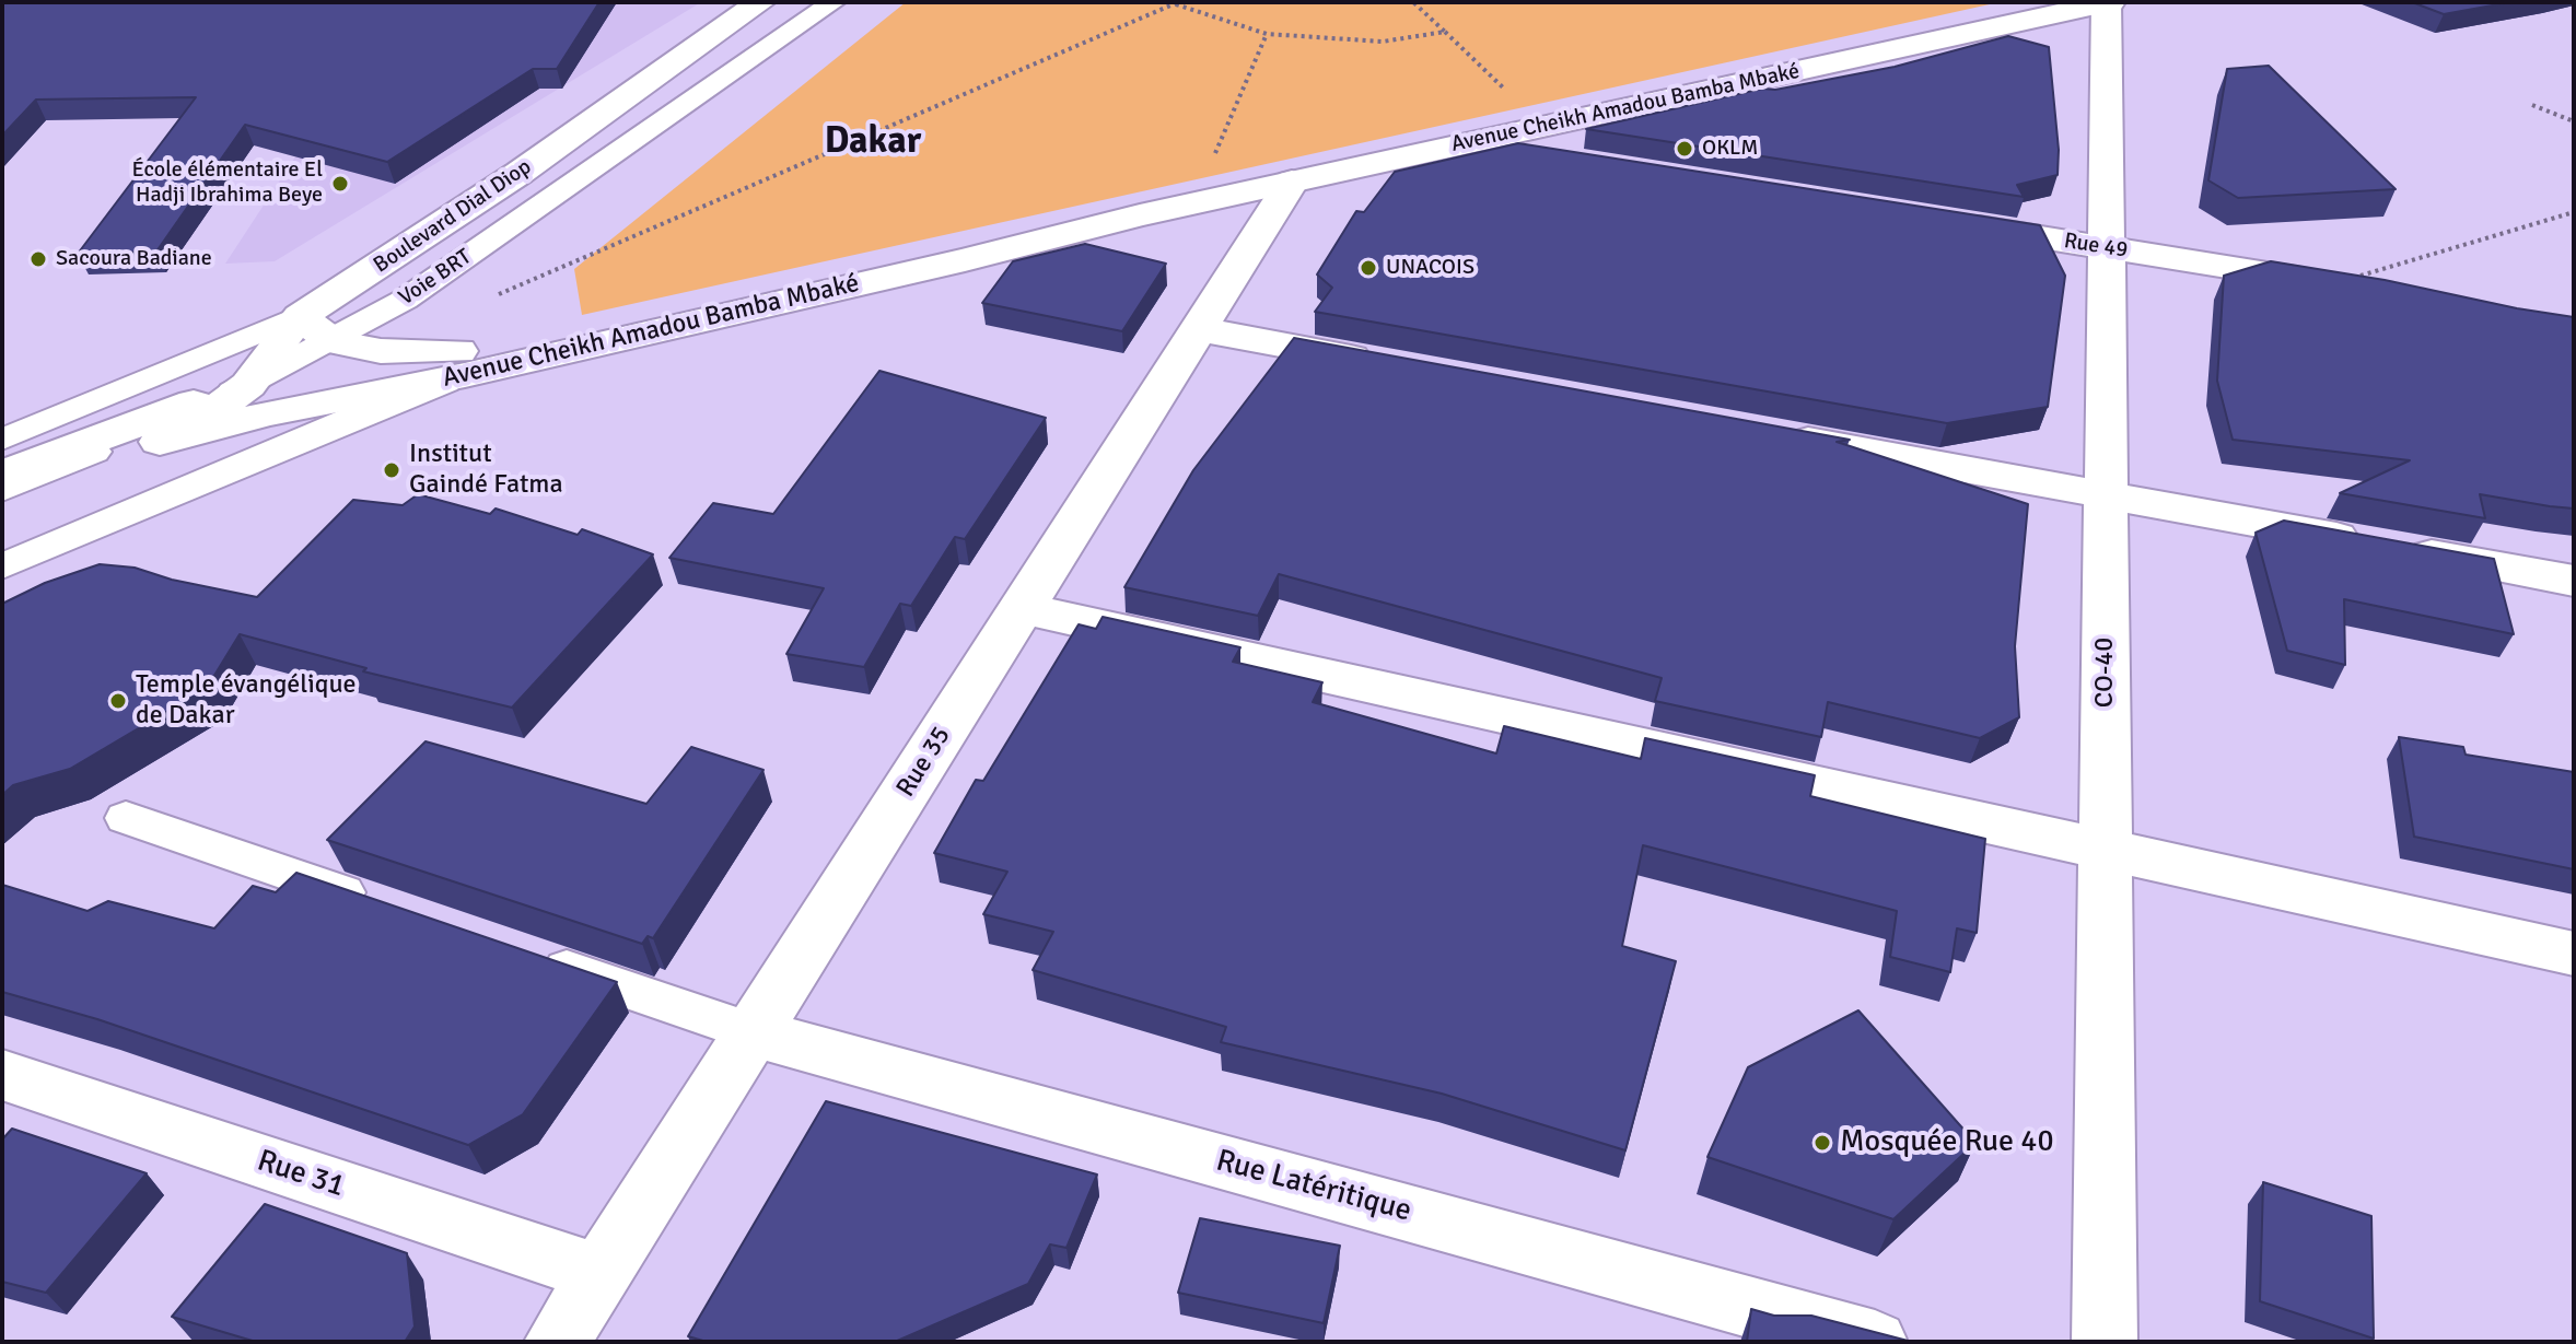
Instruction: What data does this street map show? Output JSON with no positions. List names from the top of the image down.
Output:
{
  "streets": {
    "street": [
      "Avenue Cheikh Amadou Bamba Mbaké",
      "Boulevard Dial Diop",
      "Rue 49",
      "CO-40",
      "Rue 35",
      "Rue 31",
      "Rue Latéritique"
    ],
    "lane": ["Voie BRT"]
  },
  "crossings": [
    ["Avenue Cheikh Amadou Bamba Mbaké", "Boulevard Dial Diop"],
    ["Avenue Cheikh Amadou Bamba Mbaké", "Voie BRT"],
    ["Avenue Cheikh Amadou Bamba Mbaké", "CO-40"],
    ["Avenue Cheikh Amadou Bamba Mbaké", "Rue 35"],
    ["Boulevard Dial Diop", "Voie BRT"],
    ["Rue 49", "CO-40"],
    ["Rue 35", "Rue 31"],
    ["Rue 35", "Rue Latéritique"]
  ],
  "districts": ["Dakar"],
  "places": [
    "OKLM",
    "École élémentaire El Hadji Ibrahima Beye",
    "Sacoura Badiane",
    "UNACOIS",
    "Institut Gaindé Fatma",
    "Temple évangélique de Dakar",
    "Mosquée Rue 40"
  ]
}
